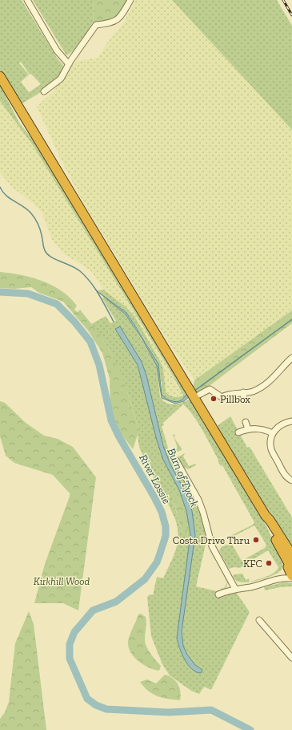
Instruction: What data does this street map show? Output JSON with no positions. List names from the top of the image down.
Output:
{
  "water": ["Burn of Tyock", "River Lossie"],
  "parks": ["Kirkhill Wood"],
  "places": ["Pillbox", "Costa Drive Thru", "KFC"]
}
